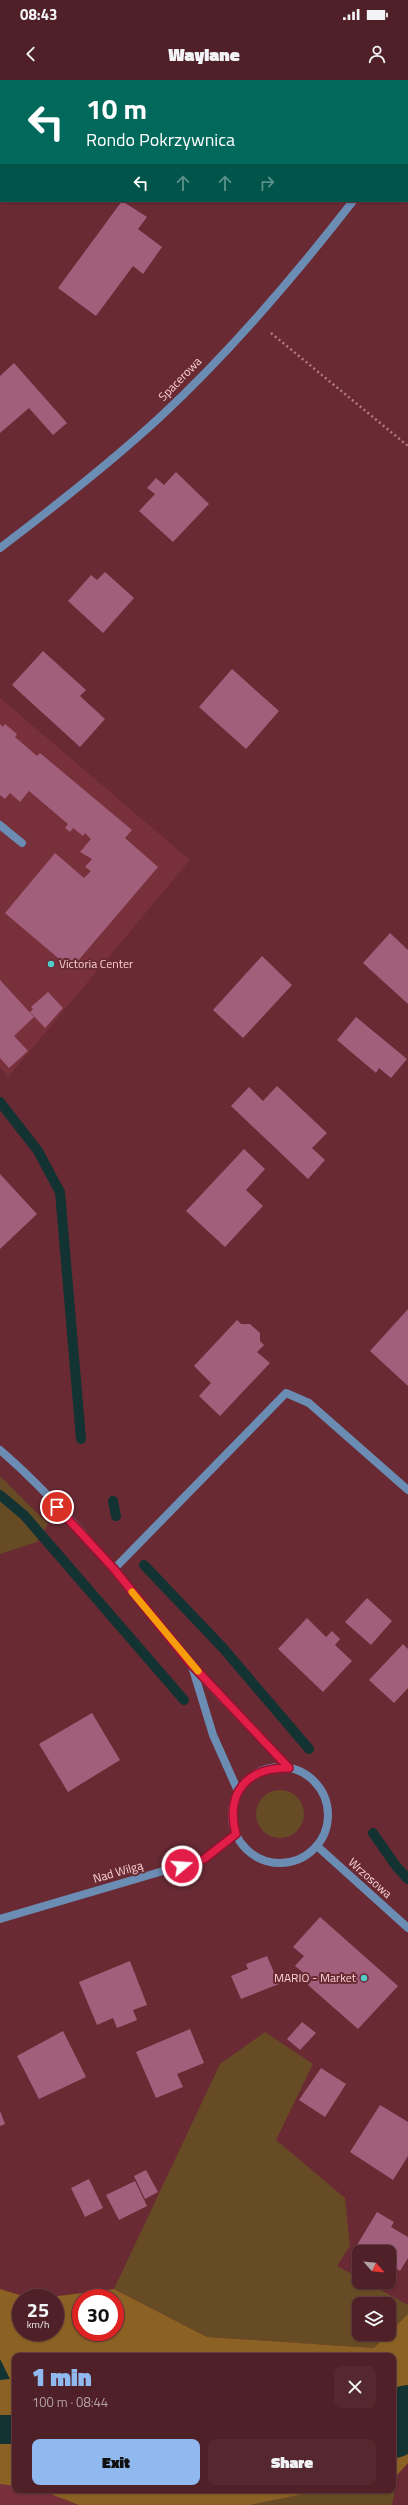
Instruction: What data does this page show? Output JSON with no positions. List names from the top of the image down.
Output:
{
  "streets": {
    "street": ["Spacerowa", "Nad Wilgą", "Wrzosowa"]
  },
  "crossings": [
    ["Nad Wilgą", "Wrzosowa"]
  ],
  "places": ["Victoria Center", "MARIO - Market"],
  "north": "bottom right",
  "page": {
    "status": "08:43",
    "header": "Waylane",
    "turn": ["10 m", "Rondo Pokrzywnica"],
    "speed": "25 km/h",
    "limit": "30",
    "heading": ["1 min", "100 m · 08:44"],
    "buttons": ["Exit", "Share"]
  }
}
